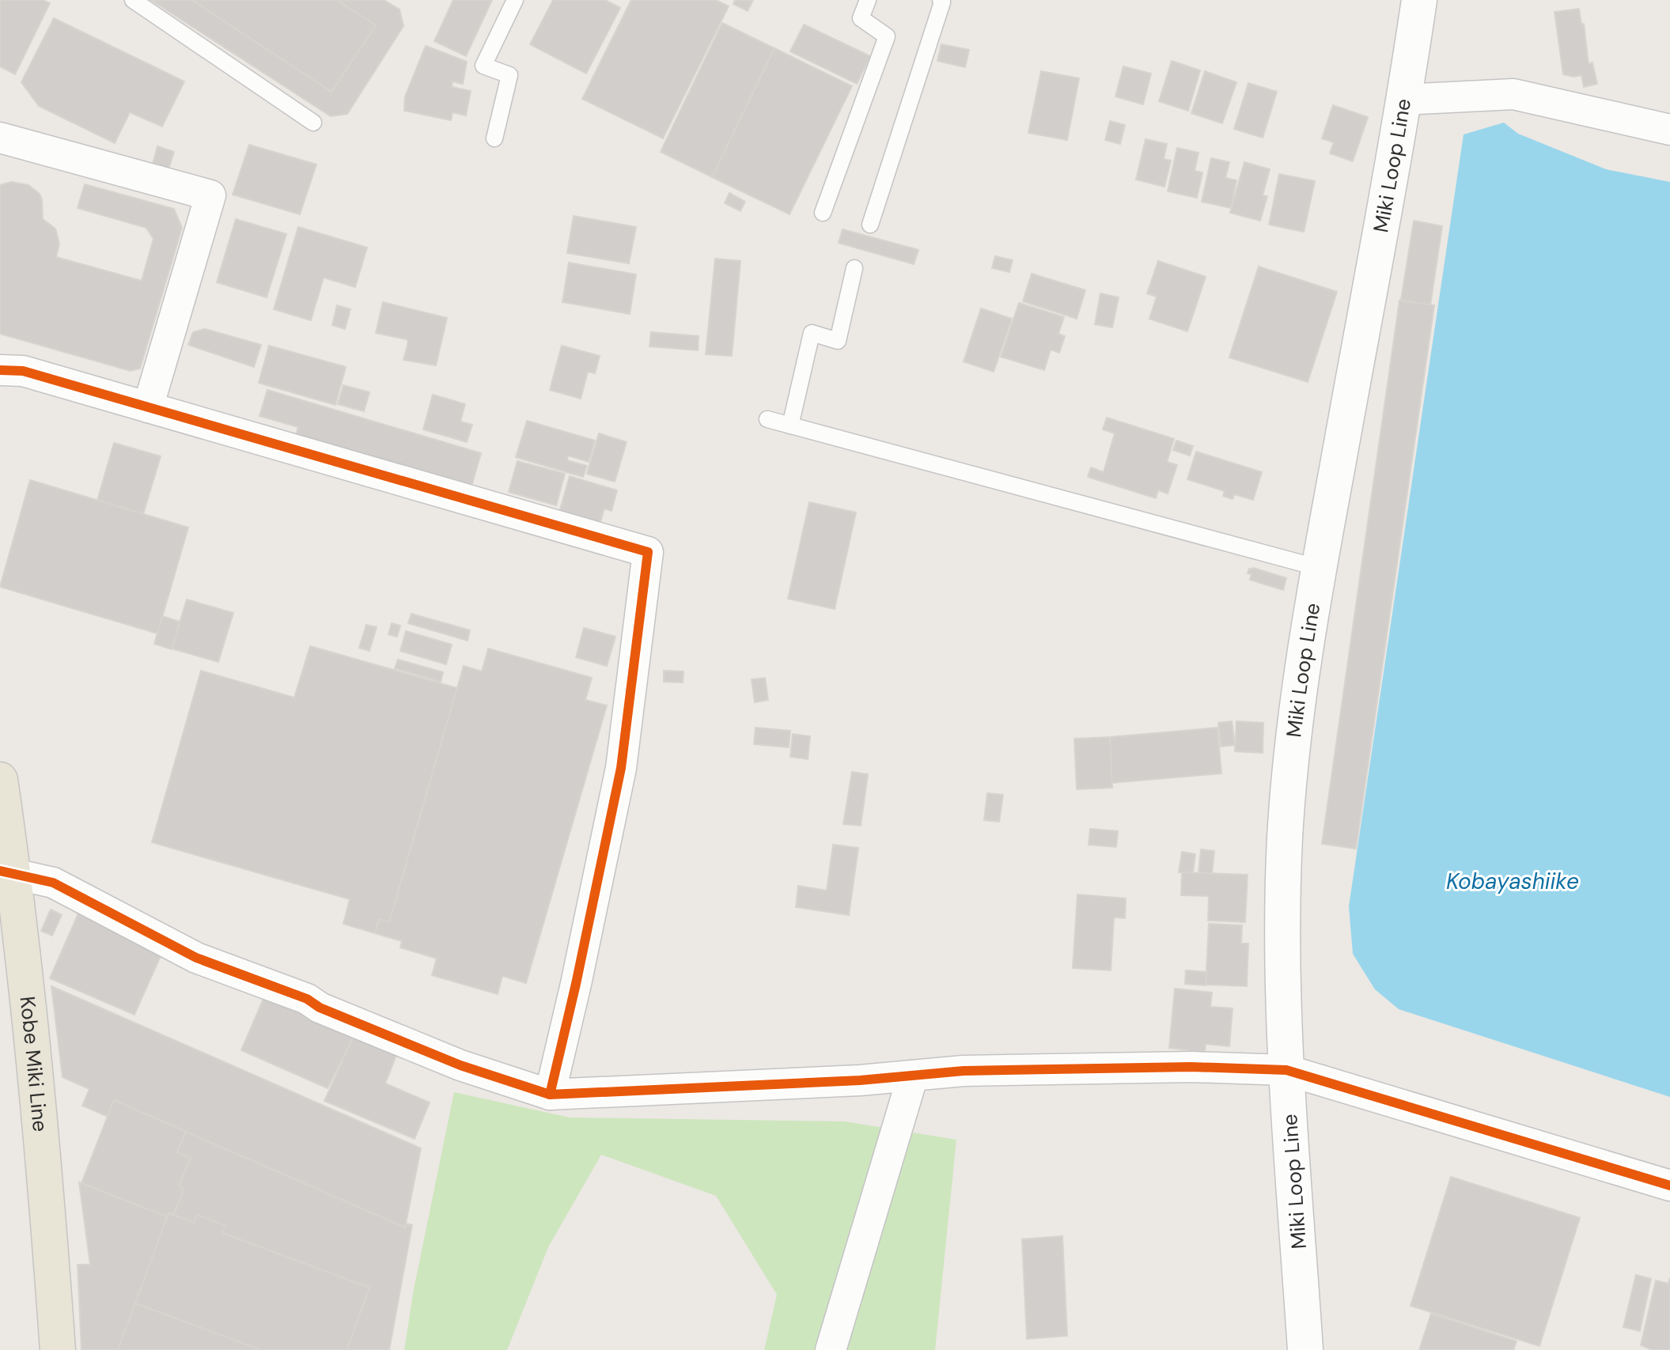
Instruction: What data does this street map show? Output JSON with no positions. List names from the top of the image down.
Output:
{
  "streets": {
    "main road": ["Miki Loop Line", "Kobe Miki Line"]
  },
  "water": ["Kobayashiike"]
}
